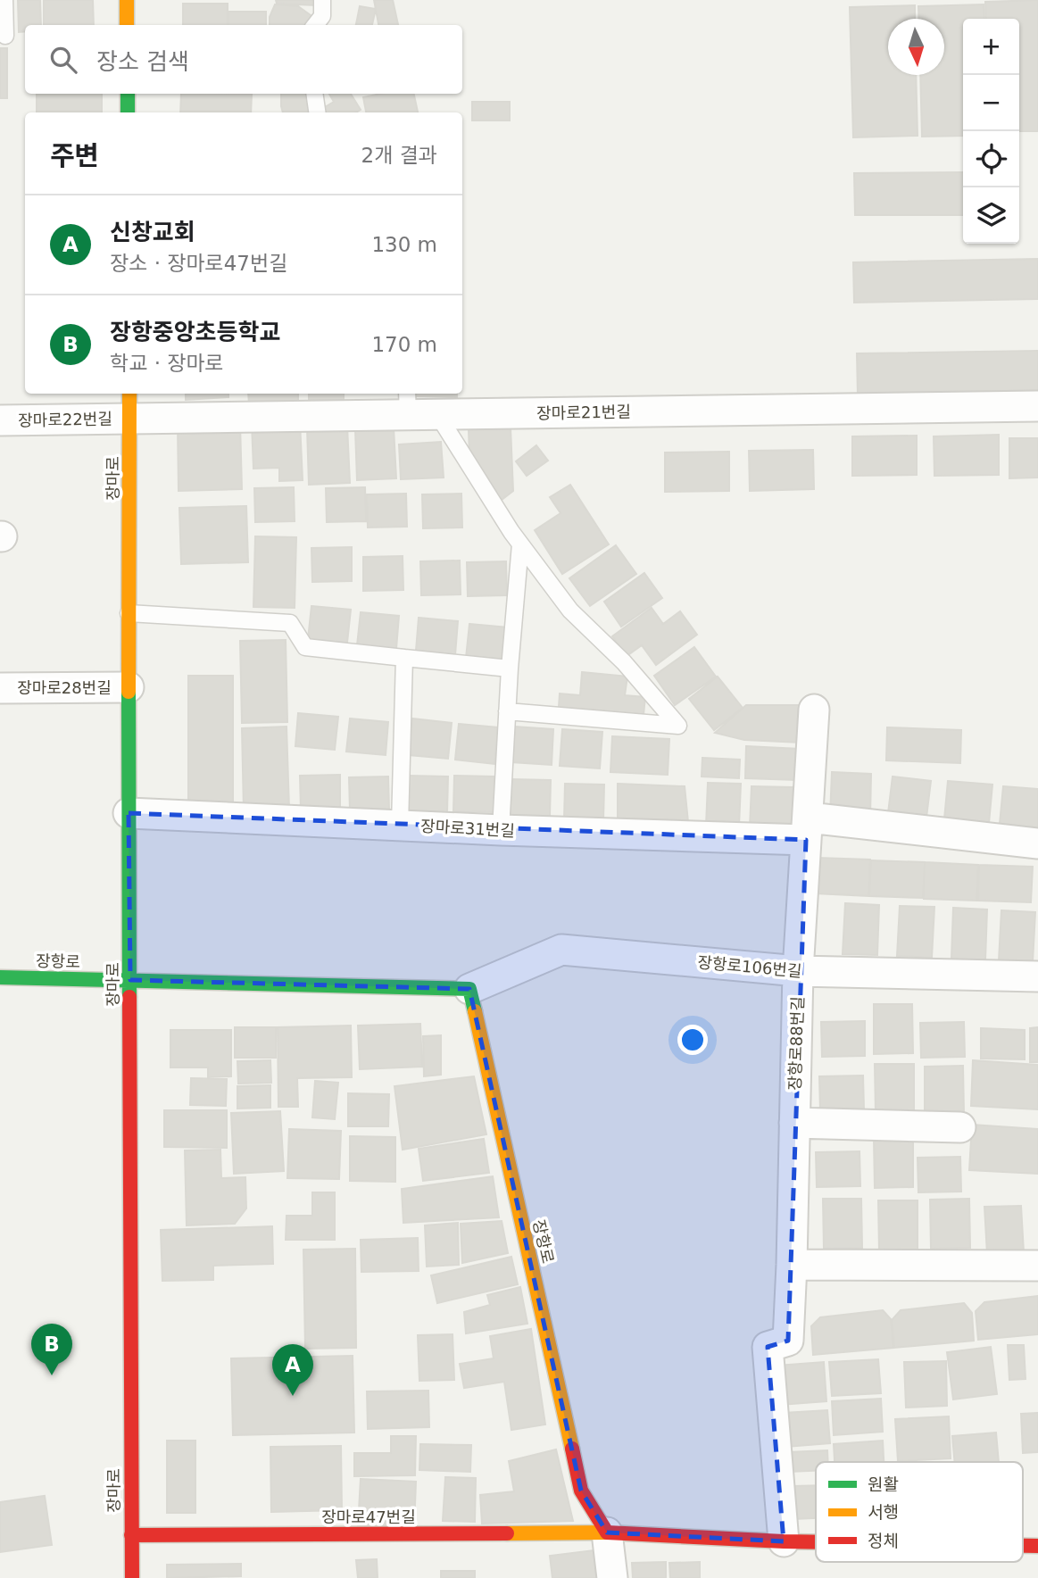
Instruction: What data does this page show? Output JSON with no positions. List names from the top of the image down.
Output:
{
  "streets": {
    "street": [
      "장마로21번길",
      "장마로22번길",
      "장마로",
      "장마로28번길",
      "장마로31번길",
      "장항로",
      "장항로106번길",
      "장항로88번길",
      "장마로47번길"
    ]
  },
  "crossings": [
    ["장마로21번길", "장마로22번길"],
    ["장마로21번길", "장마로"],
    ["장마로22번길", "장마로"],
    ["장마로", "장마로28번길"],
    ["장마로", "장마로31번길"],
    ["장마로", "장항로"],
    ["장마로", "장마로47번길"],
    ["장마로31번길", "장항로88번길"],
    ["장항로", "장항로106번길"],
    ["장항로", "장마로47번길"],
    ["장항로106번길", "장항로88번길"]
  ],
  "legend": ["원활", "서행", "정체"],
  "north": "bottom",
  "page": {
    "map_buttons": ["+", "−"],
    "search": "장소 검색",
    "heading": ["주변", "2개 결과"],
    "list": [
      {
        "mark": "A",
        "name": "신창교회",
        "note": "장소 · 장마로47번길",
        "value": "130 m"
      },
      {
        "mark": "B",
        "name": "장항중앙초등학교",
        "note": "학교 · 장마로",
        "value": "170 m"
      }
    ],
    "pins": ["B", "A"]
  }
}
